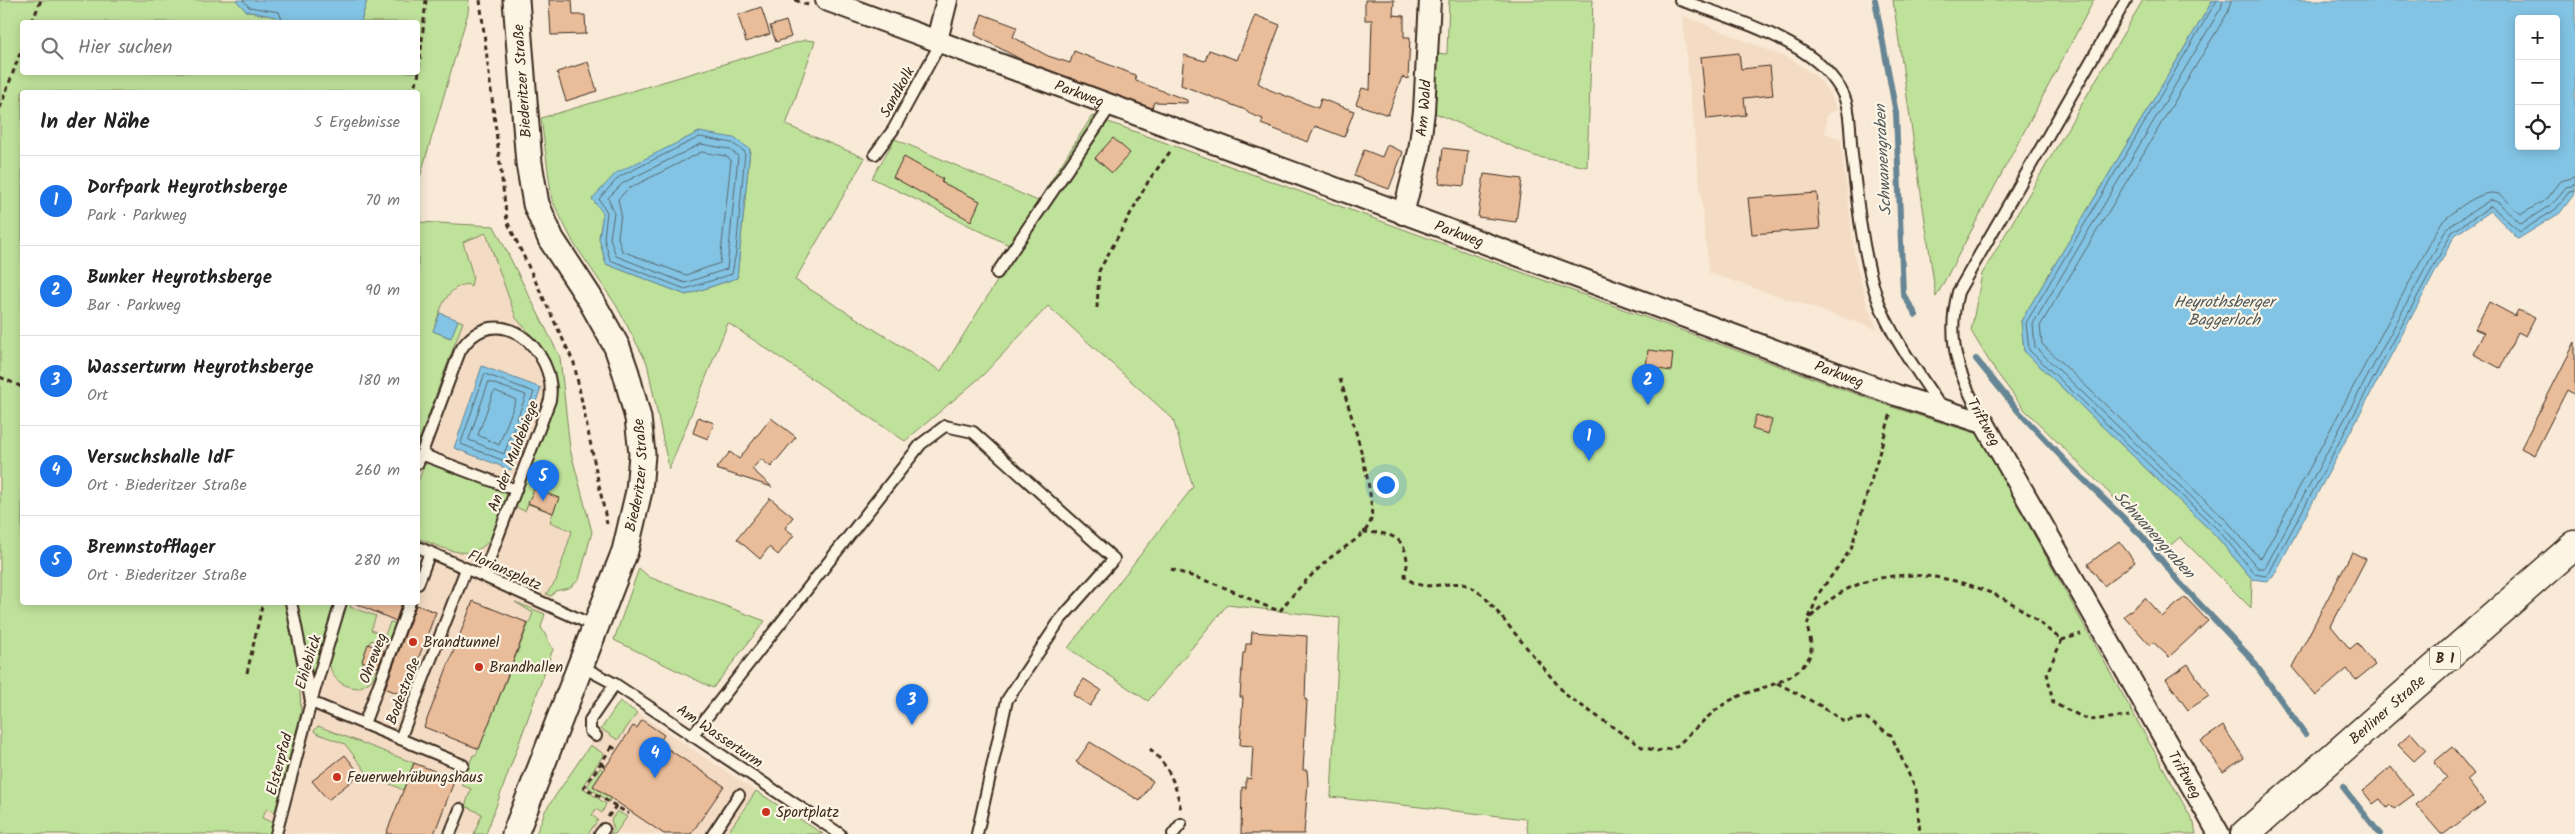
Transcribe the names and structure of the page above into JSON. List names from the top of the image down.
{
  "streets": {
    "main road": ["B 1", "Berliner Straße"],
    "street": [
      "Biederitzer Straße",
      "Parkweg",
      "Am Wald",
      "Triftweg"
    ],
    "lane": [
      "Sandkolk",
      "An der Muldebiege",
      "Floriansplatz",
      "Ohreweg",
      "Ehleblick",
      "Bodestraße",
      "Am Wasserturm",
      "Elsterpfad"
    ]
  },
  "crossings": [
    ["Biederitzer Straße", "Floriansplatz"],
    ["Biederitzer Straße", "Am Wasserturm"],
    ["Sandkolk", "Parkweg"],
    ["Parkweg", "Am Wald"],
    ["Parkweg", "Triftweg"],
    ["An der Muldebiege", "Floriansplatz"],
    ["Floriansplatz", "Bodestraße"],
    ["Ehleblick", "Elsterpfad"]
  ],
  "water": ["Schwanengraben", "Heyrothsberger Baggerloch"],
  "places": [
    "Brandtunnel",
    "Brandhallen",
    "Feuerwehrübungshaus",
    "Sportplatz"
  ],
  "page": {
    "map_buttons": ["+", "−"],
    "search": "Hier suchen",
    "heading": ["In der Nähe", "5 Ergebnisse"],
    "list": [
      {
        "mark": "1",
        "name": "Dorfpark Heyrothsberge",
        "note": "Park · Parkweg",
        "value": "70 m"
      },
      {
        "mark": "2",
        "name": "Bunker Heyrothsberge",
        "note": "Bar · Parkweg",
        "value": "90 m"
      },
      {
        "mark": "3",
        "name": "Wasserturm Heyrothsberge",
        "note": "Ort",
        "value": "180 m"
      },
      {
        "mark": "4",
        "name": "Versuchshalle IdF",
        "note": "Ort · Biederitzer Straße",
        "value": "260 m"
      },
      {
        "mark": "5",
        "name": "Brennstofflager",
        "note": "Ort · Biederitzer Straße",
        "value": "280 m"
      }
    ],
    "pins": [
      "2",
      "1",
      "5",
      "3",
      "4"
    ]
  }
}
